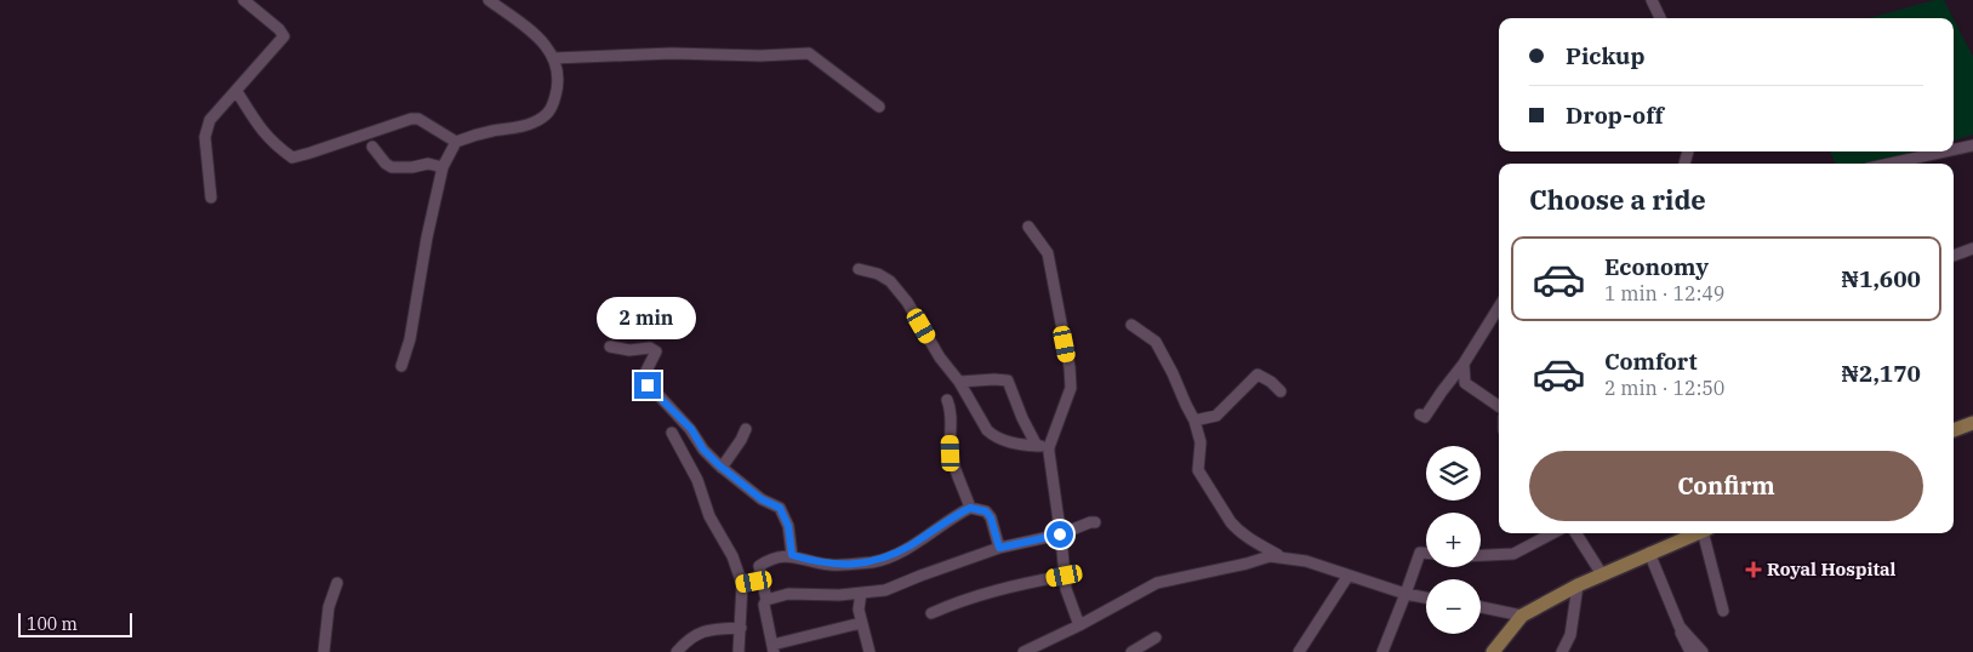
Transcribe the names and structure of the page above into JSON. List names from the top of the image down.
{
  "places": {
    "health": ["Royal Hospital"]
  },
  "scale_bar": "100 m",
  "page": {
    "banner": ["Pickup", "Drop-off"],
    "heading": "Choose a ride",
    "list": [
      {
        "name": "Economy",
        "note": "1 min · 12:49",
        "value": "₦1,600"
      },
      {
        "name": "Comfort",
        "note": "2 min · 12:50",
        "value": "₦2,170"
      }
    ],
    "bubble": "2 min",
    "buttons": "Confirm",
    "map_buttons": ["+", "−"],
    "scale": "100 m"
  }
}
